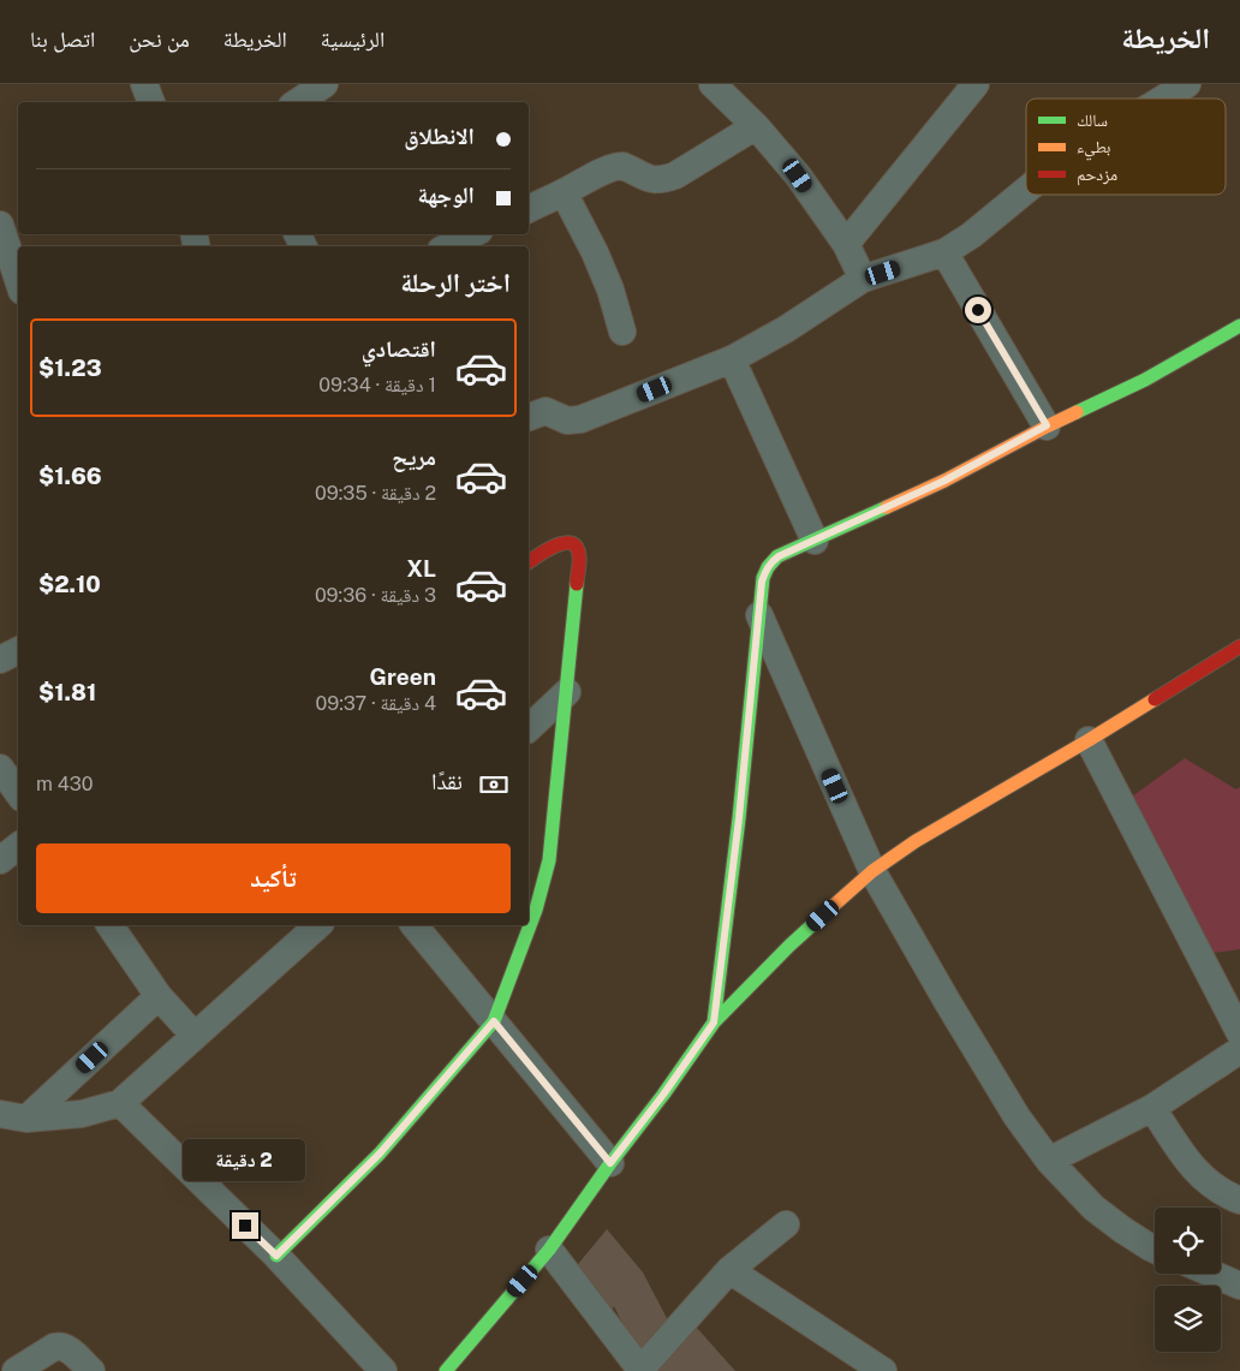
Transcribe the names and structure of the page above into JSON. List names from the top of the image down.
{
  "legend": ["سالك", "بطيء", "مزدحم"],
  "page": {
    "header": "الخريطة",
    "nav": [
      "الرئيسية",
      "الخريطة",
      "من نحن",
      "اتصل بنا"
    ],
    "banner": ["الانطلاق", "الوجهة"],
    "heading": "اختر الرحلة",
    "list": [
      {
        "name": "اقتصادي",
        "note": "1 دقيقة · 09:34",
        "value": "$1.23"
      },
      {
        "name": "مريح",
        "note": "2 دقيقة · 09:35",
        "value": "$1.66"
      },
      {
        "name": "XL",
        "note": "3 دقيقة · 09:36",
        "value": "$2.10"
      },
      {
        "name": "Green",
        "note": "4 دقيقة · 09:37",
        "value": "$1.81"
      }
    ],
    "pay": ["نقدًا", "430 m"],
    "buttons": "تأكيد",
    "bubble": "2 دقيقة"
  }
}
